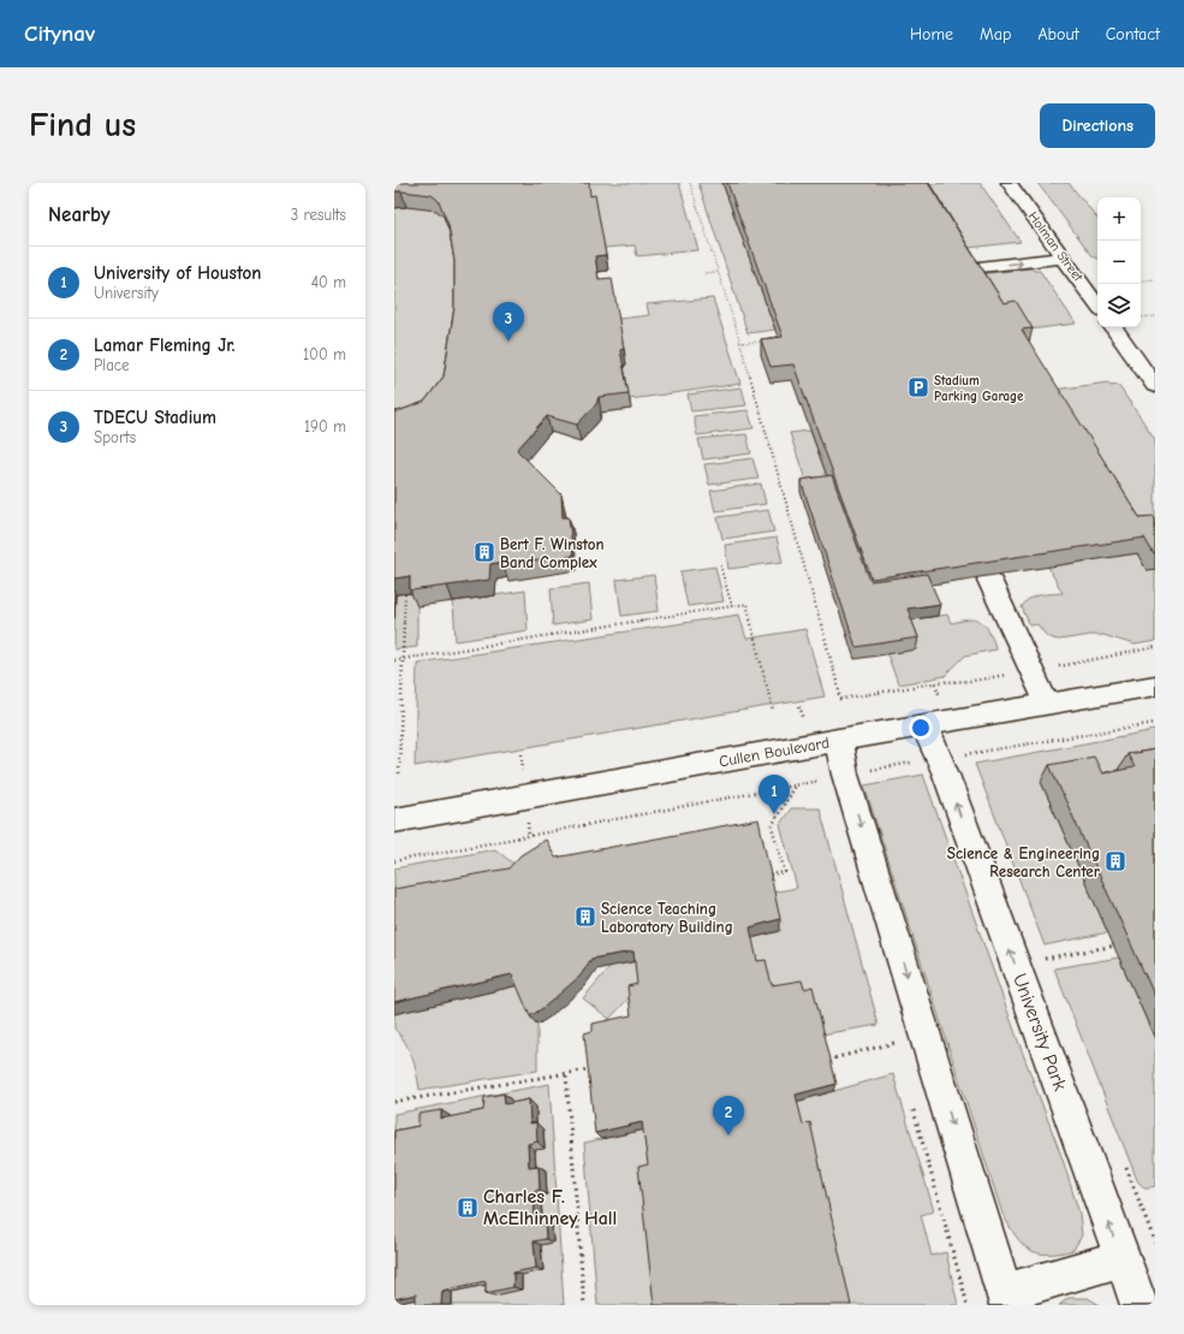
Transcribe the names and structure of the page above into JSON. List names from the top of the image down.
{
  "streets": {
    "street": ["Holman Street", "Cullen Boulevard", "University Park"]
  },
  "crossings": [
    ["Cullen Boulevard", "University Park"]
  ],
  "places": {
    "parking": ["Stadium Parking Garage"],
    "building": [
      "Bert F. Winston Band Complex",
      "Science & Engineering Research Center",
      "Science Teaching Laboratory Building",
      "Charles F. McElhinney Hall"
    ]
  },
  "page": {
    "header": "Citynav",
    "nav": [
      "Home",
      "Map",
      "About",
      "Contact"
    ],
    "buttons": "Directions",
    "title": "Find us",
    "heading": ["Nearby", "3 results"],
    "map_buttons": ["+", "−"],
    "list": [
      {
        "mark": "1",
        "name": "University of Houston",
        "note": "University",
        "value": "40 m"
      },
      {
        "mark": "2",
        "name": "Lamar Fleming Jr.",
        "note": "Place",
        "value": "100 m"
      },
      {
        "mark": "3",
        "name": "TDECU Stadium",
        "note": "Sports",
        "value": "190 m"
      }
    ],
    "pins": ["3", "1", "2"]
  }
}
